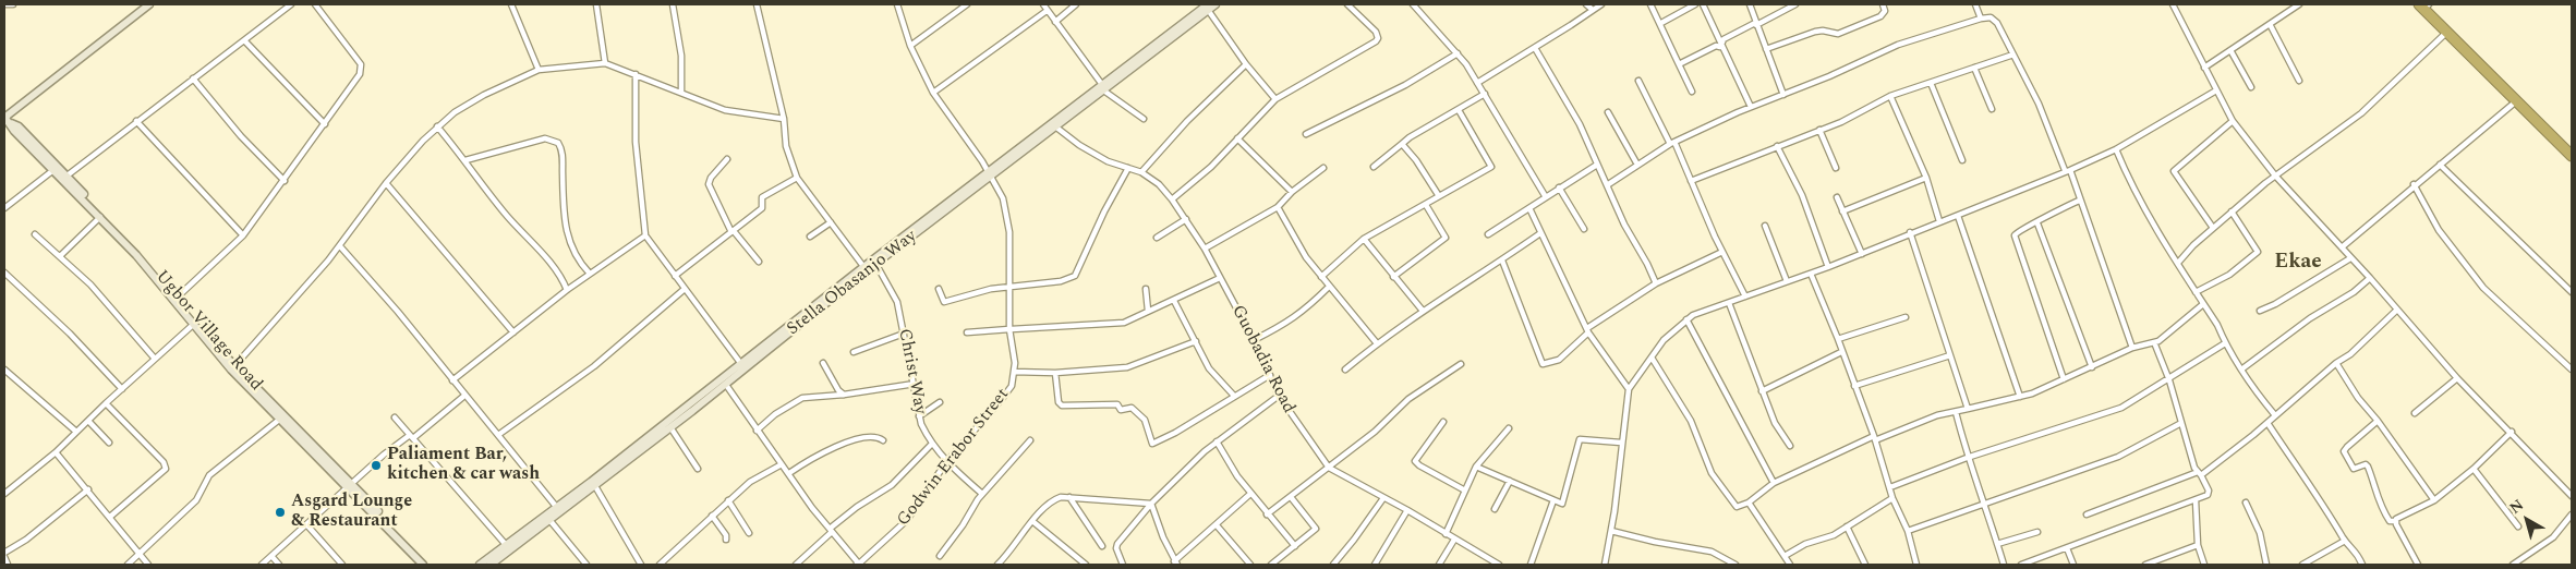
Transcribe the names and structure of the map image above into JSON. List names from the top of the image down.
{
  "streets": {
    "street": [
      "Stella Obasanjo Way",
      "Ugbor Village Road",
      "Guobadia Road",
      "Christ Way",
      "Godwin Erabor Street"
    ]
  },
  "crossings": [
    ["Stella Obasanjo Way", "Guobadia Road"],
    ["Stella Obasanjo Way", "Christ Way"],
    ["Stella Obasanjo Way", "Godwin Erabor Street"],
    ["Christ Way", "Godwin Erabor Street"]
  ],
  "districts": ["Ekae"],
  "places": ["Paliament Bar, kitchen & car wash", "Asgard Lounge & Restaurant"],
  "north": "top left"
}
